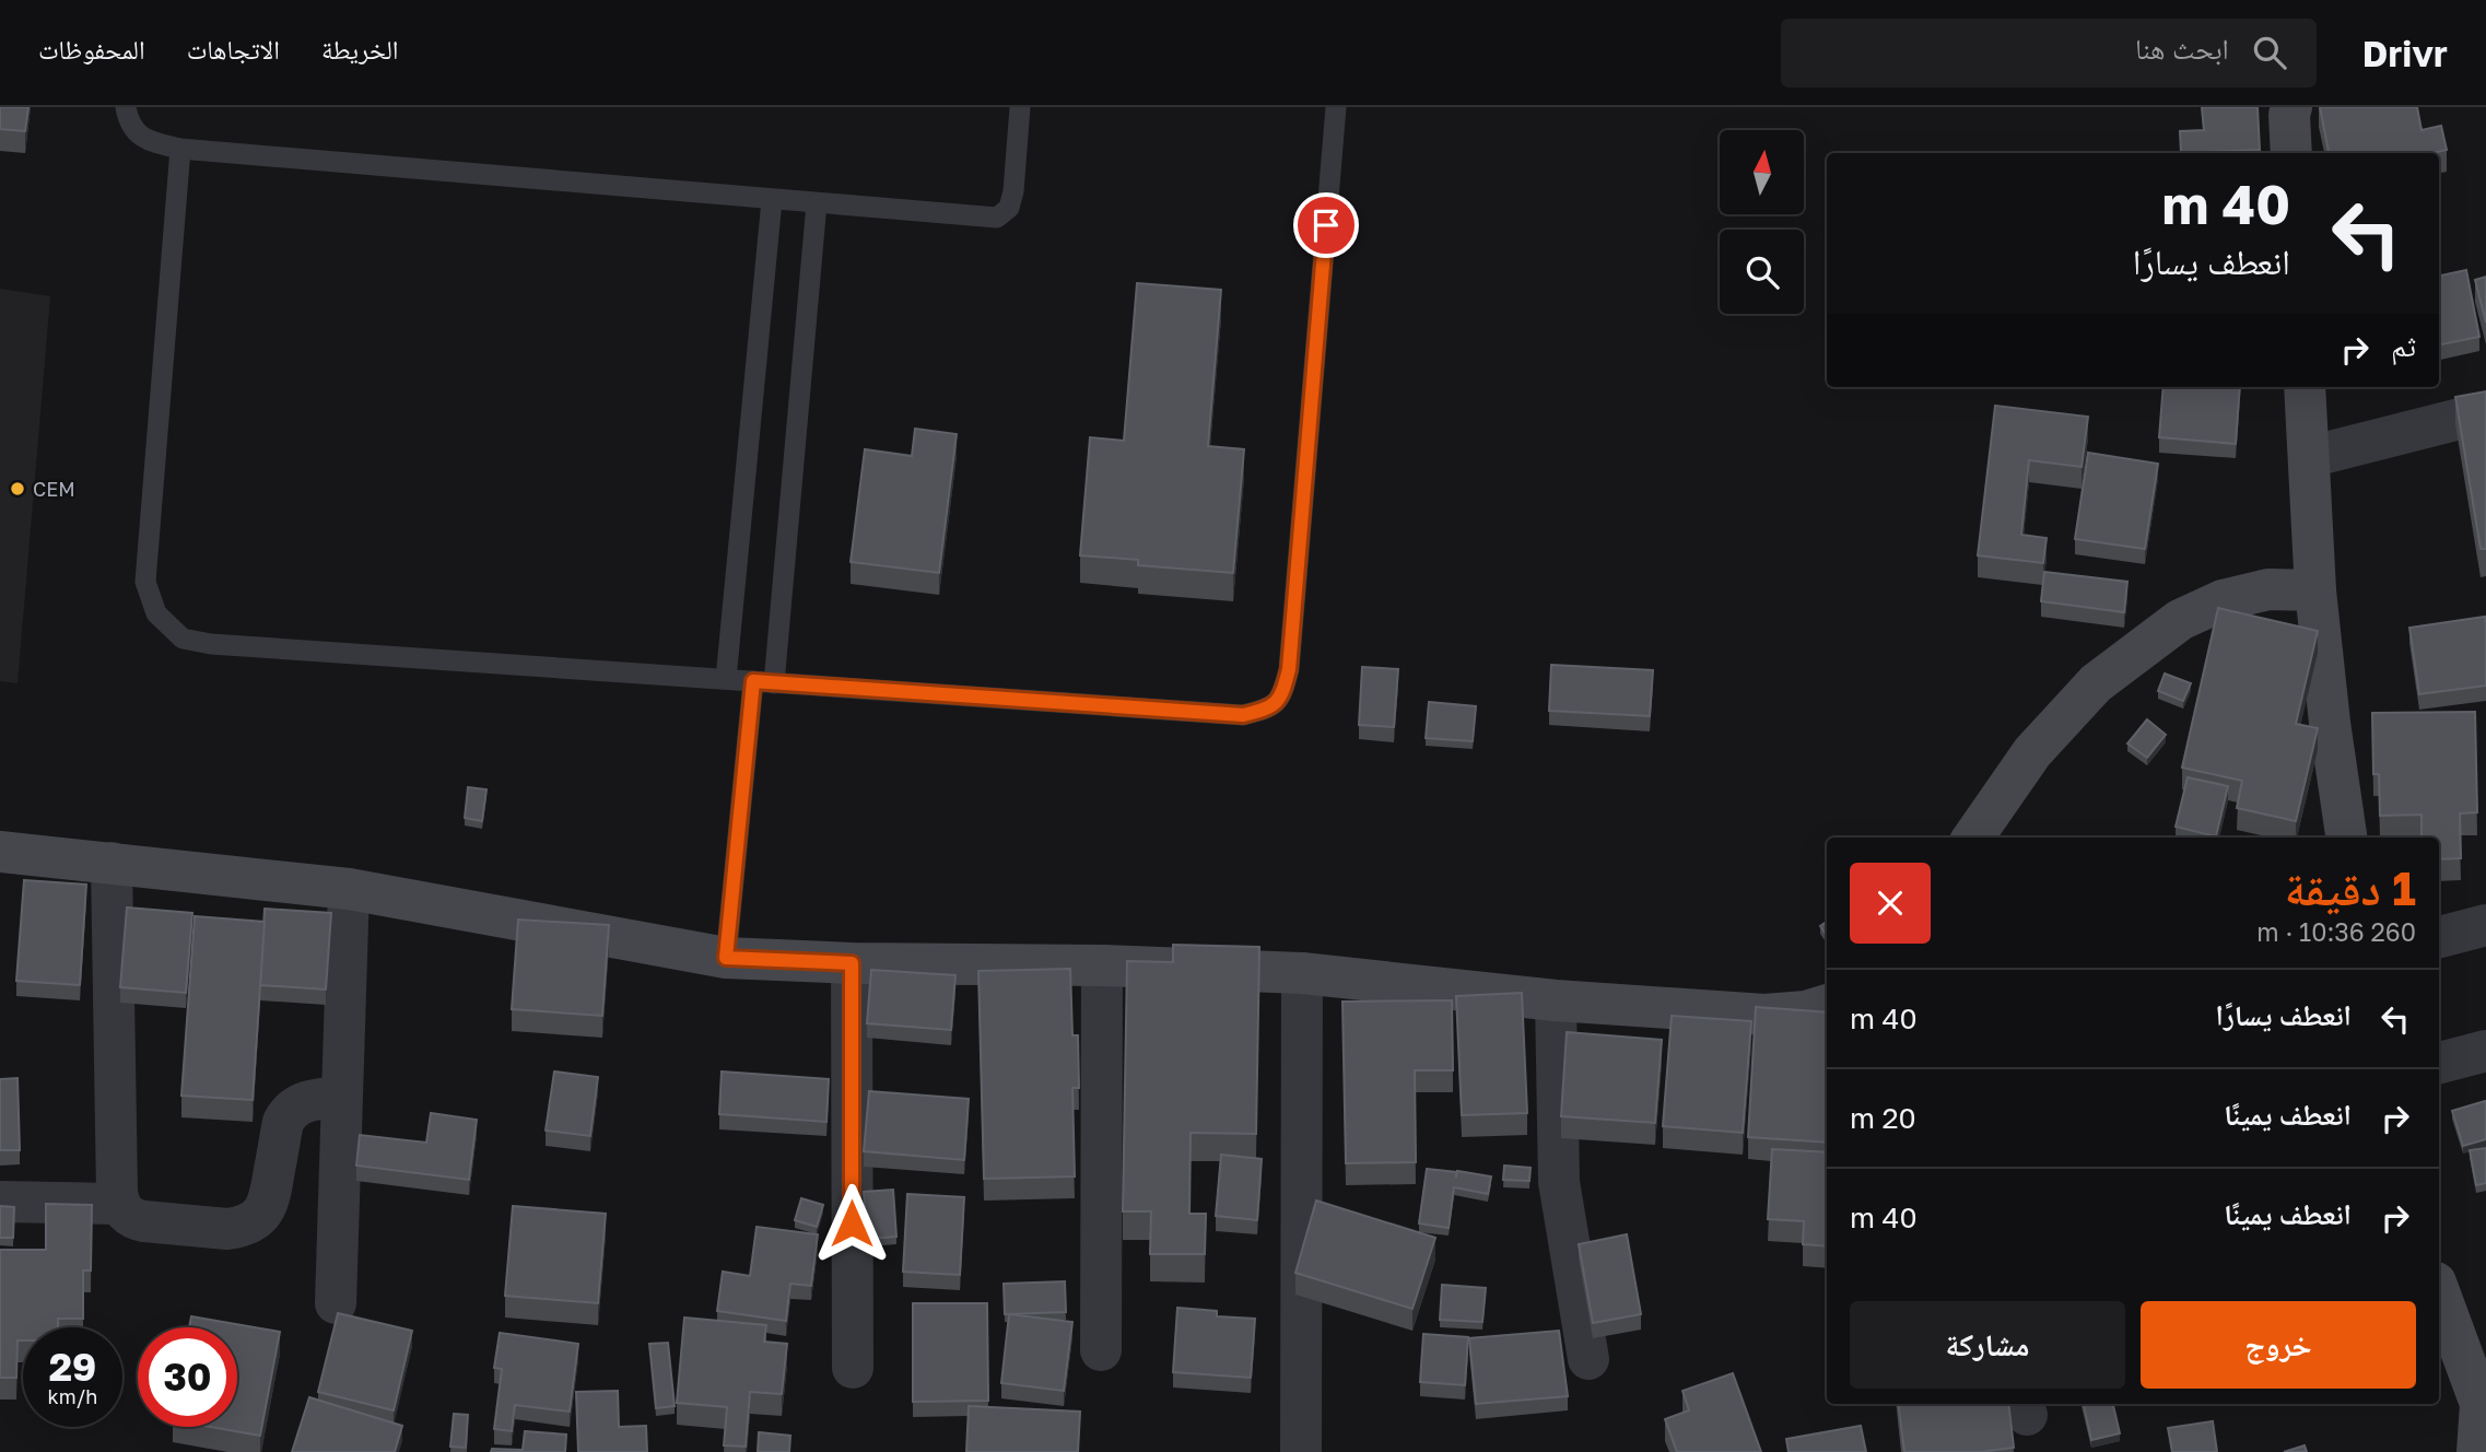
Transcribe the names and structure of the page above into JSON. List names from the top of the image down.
{
  "places": ["CEM"],
  "north": "top",
  "page": {
    "header": "Drivr",
    "search": "ابحث هنا",
    "nav": ["الخريطة", "الاتجاهات", "المحفوظات"],
    "turn": ["40 m", "انعطف يسارًا"],
    "then": "ثم",
    "heading": ["1 دقيقة", "260 m · 10:36"],
    "list": [
      {
        "name": "انعطف يسارًا",
        "value": "40 m"
      },
      {
        "name": "انعطف يمينًا",
        "value": "20 m"
      },
      {
        "name": "انعطف يمينًا",
        "value": "40 m"
      }
    ],
    "buttons": ["خروج", "مشاركة"],
    "speed": "29 km/h",
    "limit": "30"
  }
}
